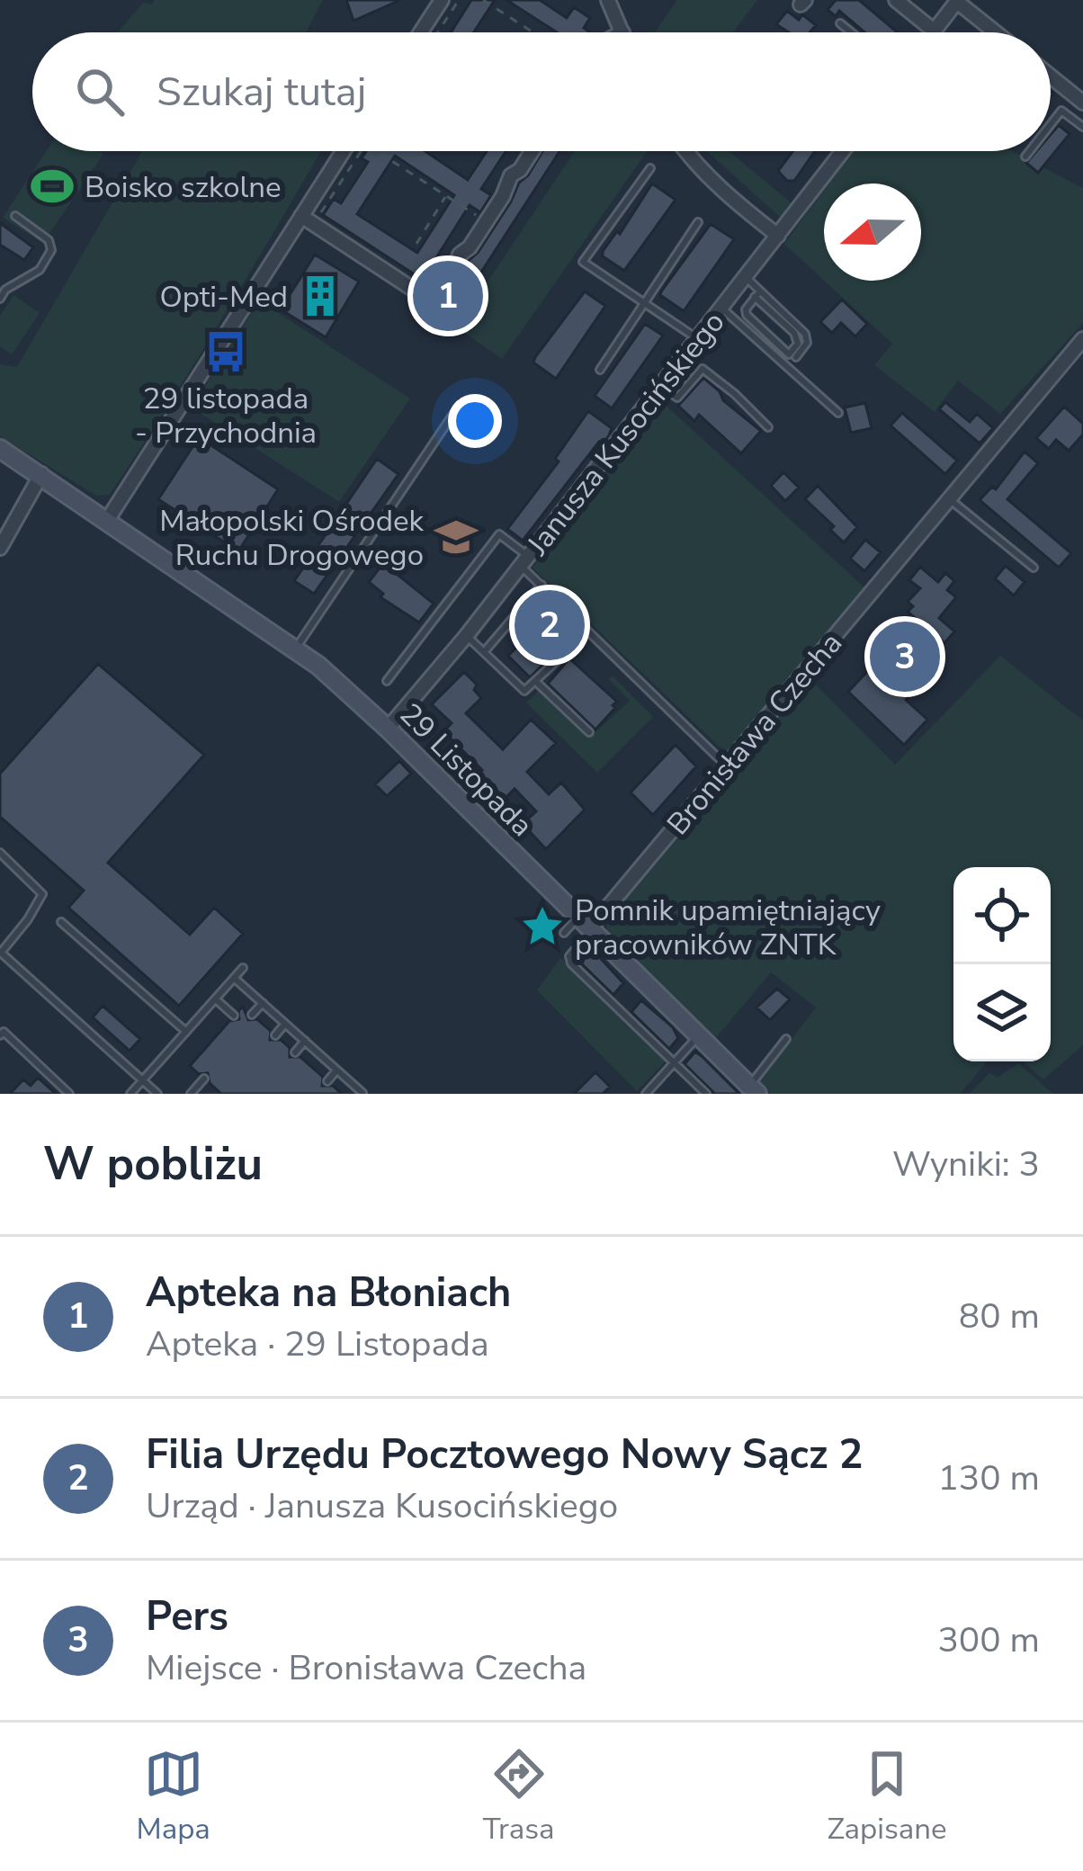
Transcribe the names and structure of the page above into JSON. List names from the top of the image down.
{
  "streets": {
    "street": ["Janusza Kusocińskiego", "Bronisława Czecha", "29 Listopada"]
  },
  "crossings": [
    ["Janusza Kusocińskiego", "29 Listopada"],
    ["Bronisława Czecha", "29 Listopada"]
  ],
  "places": {
    "sports": ["Boisko szkolne"],
    "building": ["Opti-Med"],
    "bus stop": ["29 listopada - Przychodnia"],
    "school or university": ["Małopolski Ośrodek Ruchu Drogowego"],
    "place": ["Pomnik upamiętniający pracowników ZNTK"]
  },
  "north": "left",
  "page": {
    "search": "Szukaj tutaj",
    "pins": ["1", "2", "3"],
    "heading": ["W pobliżu", "Wyniki: 3"],
    "list": [
      {
        "mark": "1",
        "name": "Apteka na Błoniach",
        "note": "Apteka · 29 Listopada",
        "value": "80 m"
      },
      {
        "mark": "2",
        "name": "Filia Urzędu Pocztowego Nowy Sącz 2",
        "note": "Urząd · Janusza Kusocińskiego",
        "value": "130 m"
      },
      {
        "mark": "3",
        "name": "Pers",
        "note": "Miejsce · Bronisława Czecha",
        "value": "300 m"
      }
    ],
    "nav": ["Mapa", "Trasa", "Zapisane"]
  }
}
